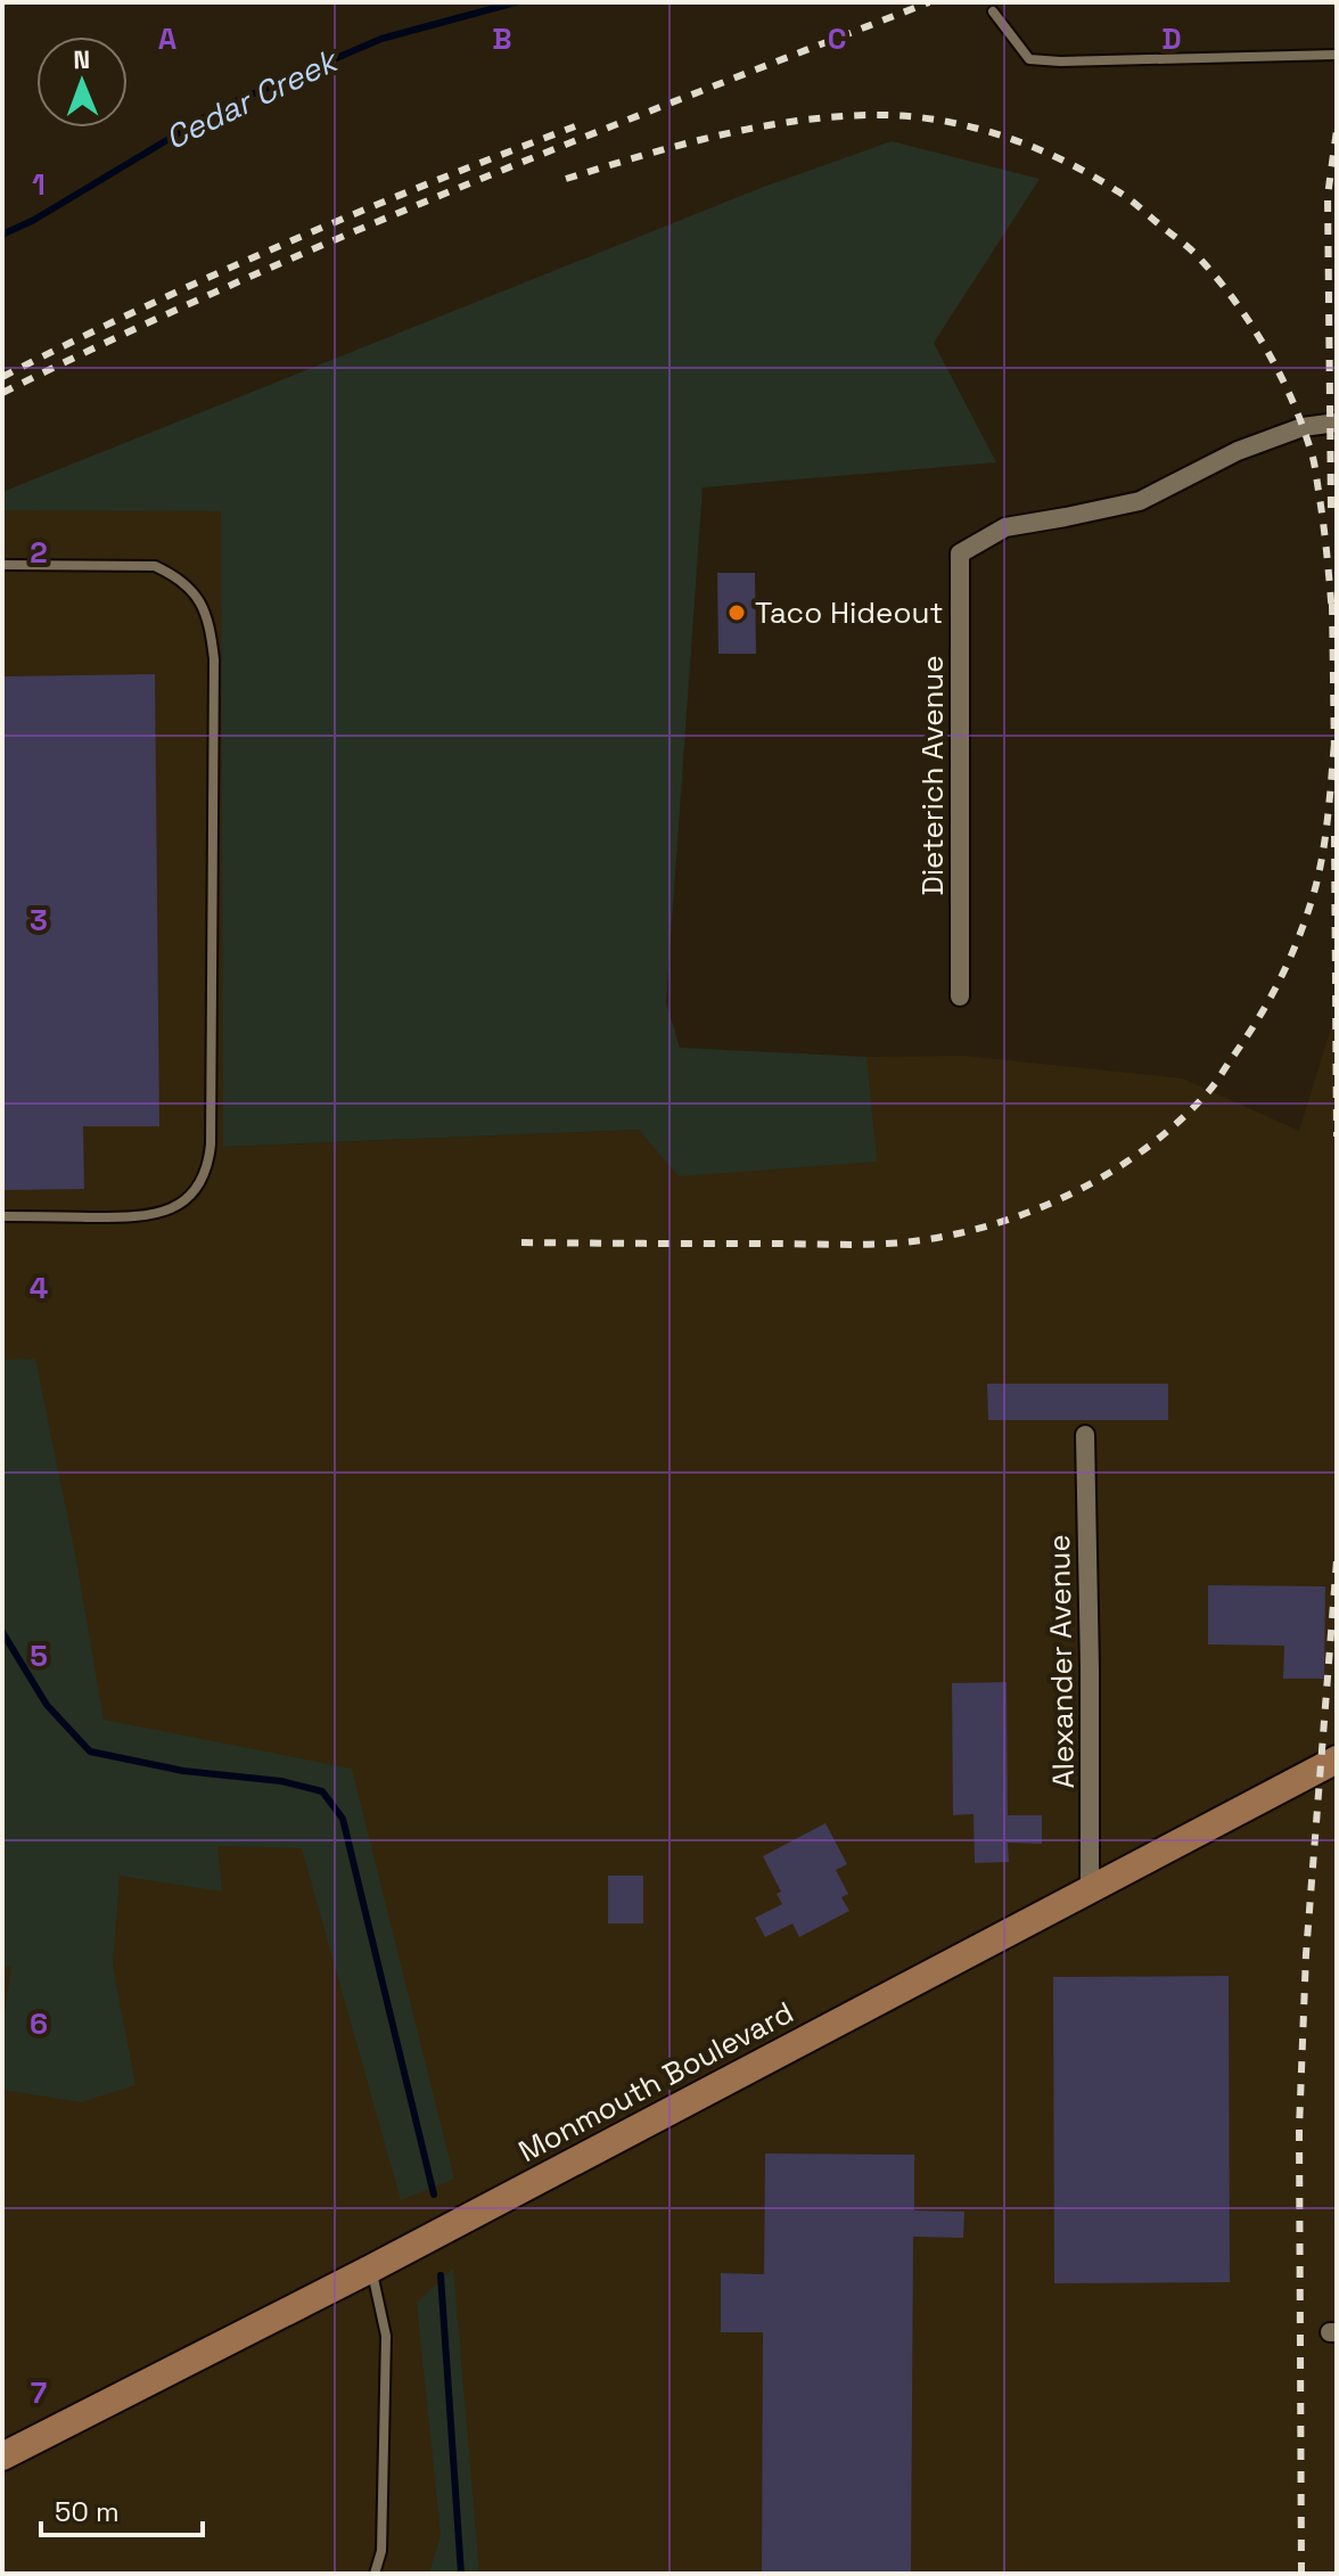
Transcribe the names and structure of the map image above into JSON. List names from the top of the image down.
{
  "streets": {
    "street": ["Dieterich Avenue", "Alexander Avenue", "Monmouth Boulevard"]
  },
  "crossings": [
    ["Alexander Avenue", "Monmouth Boulevard"]
  ],
  "water": ["Cedar Creek"],
  "places": ["Taco Hideout"],
  "scale_bar": "50 m",
  "north": "top",
  "grid": {
    "columns": [
      "A",
      "B",
      "C",
      "D"
    ],
    "rows": [
      "1",
      "2",
      "3",
      "4",
      "5",
      "6",
      "7"
    ]
  }
}
